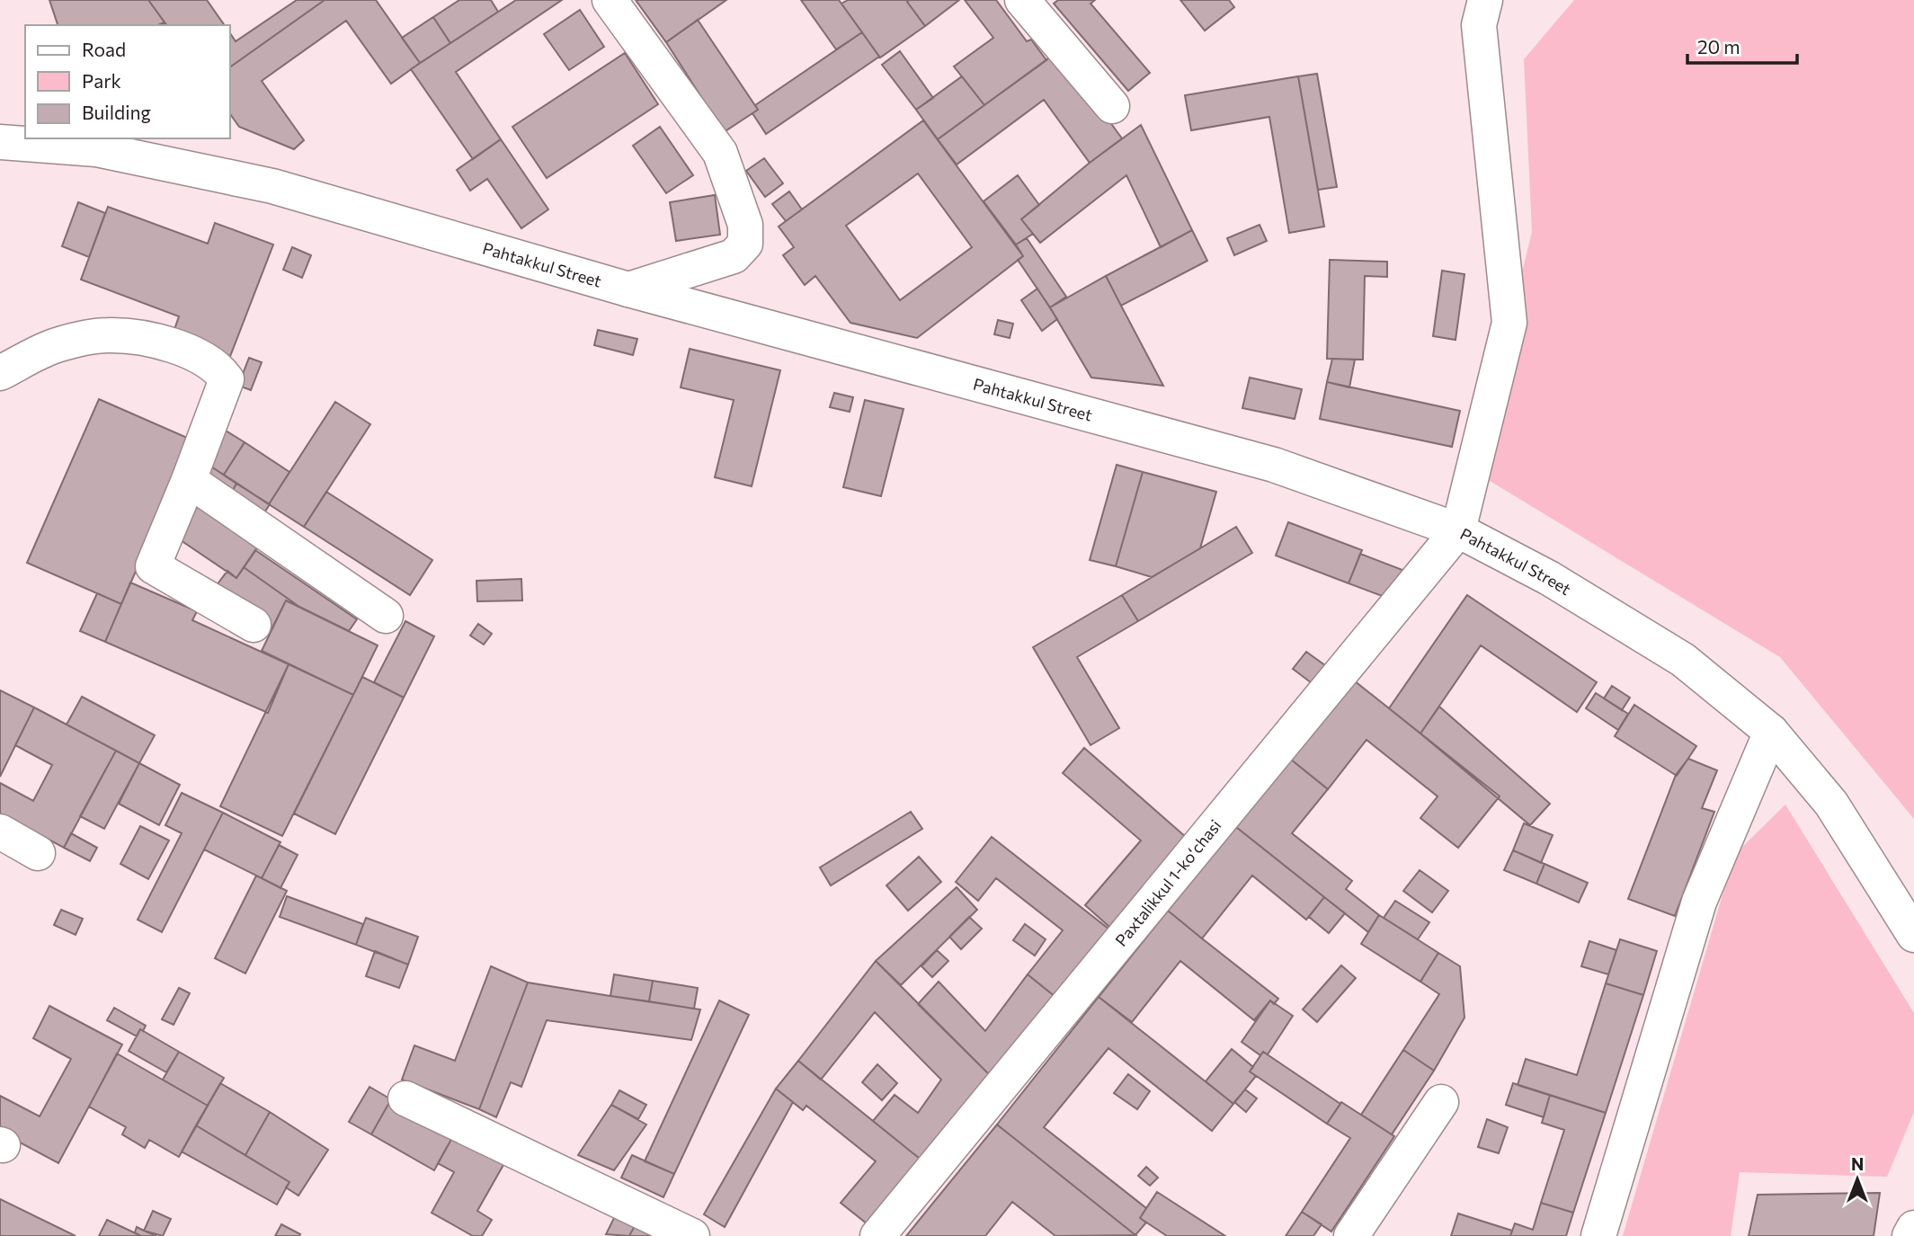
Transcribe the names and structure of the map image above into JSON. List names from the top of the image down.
{
  "streets": {
    "street": ["Pahtakkul Street", "Paxtalikkul 1-koʻchasi"]
  },
  "crossings": [
    ["Pahtakkul Street", "Paxtalikkul 1-koʻchasi"]
  ],
  "legend": ["Road", "Park", "Building"],
  "scale_bar": "20 m",
  "north": "top"
}
